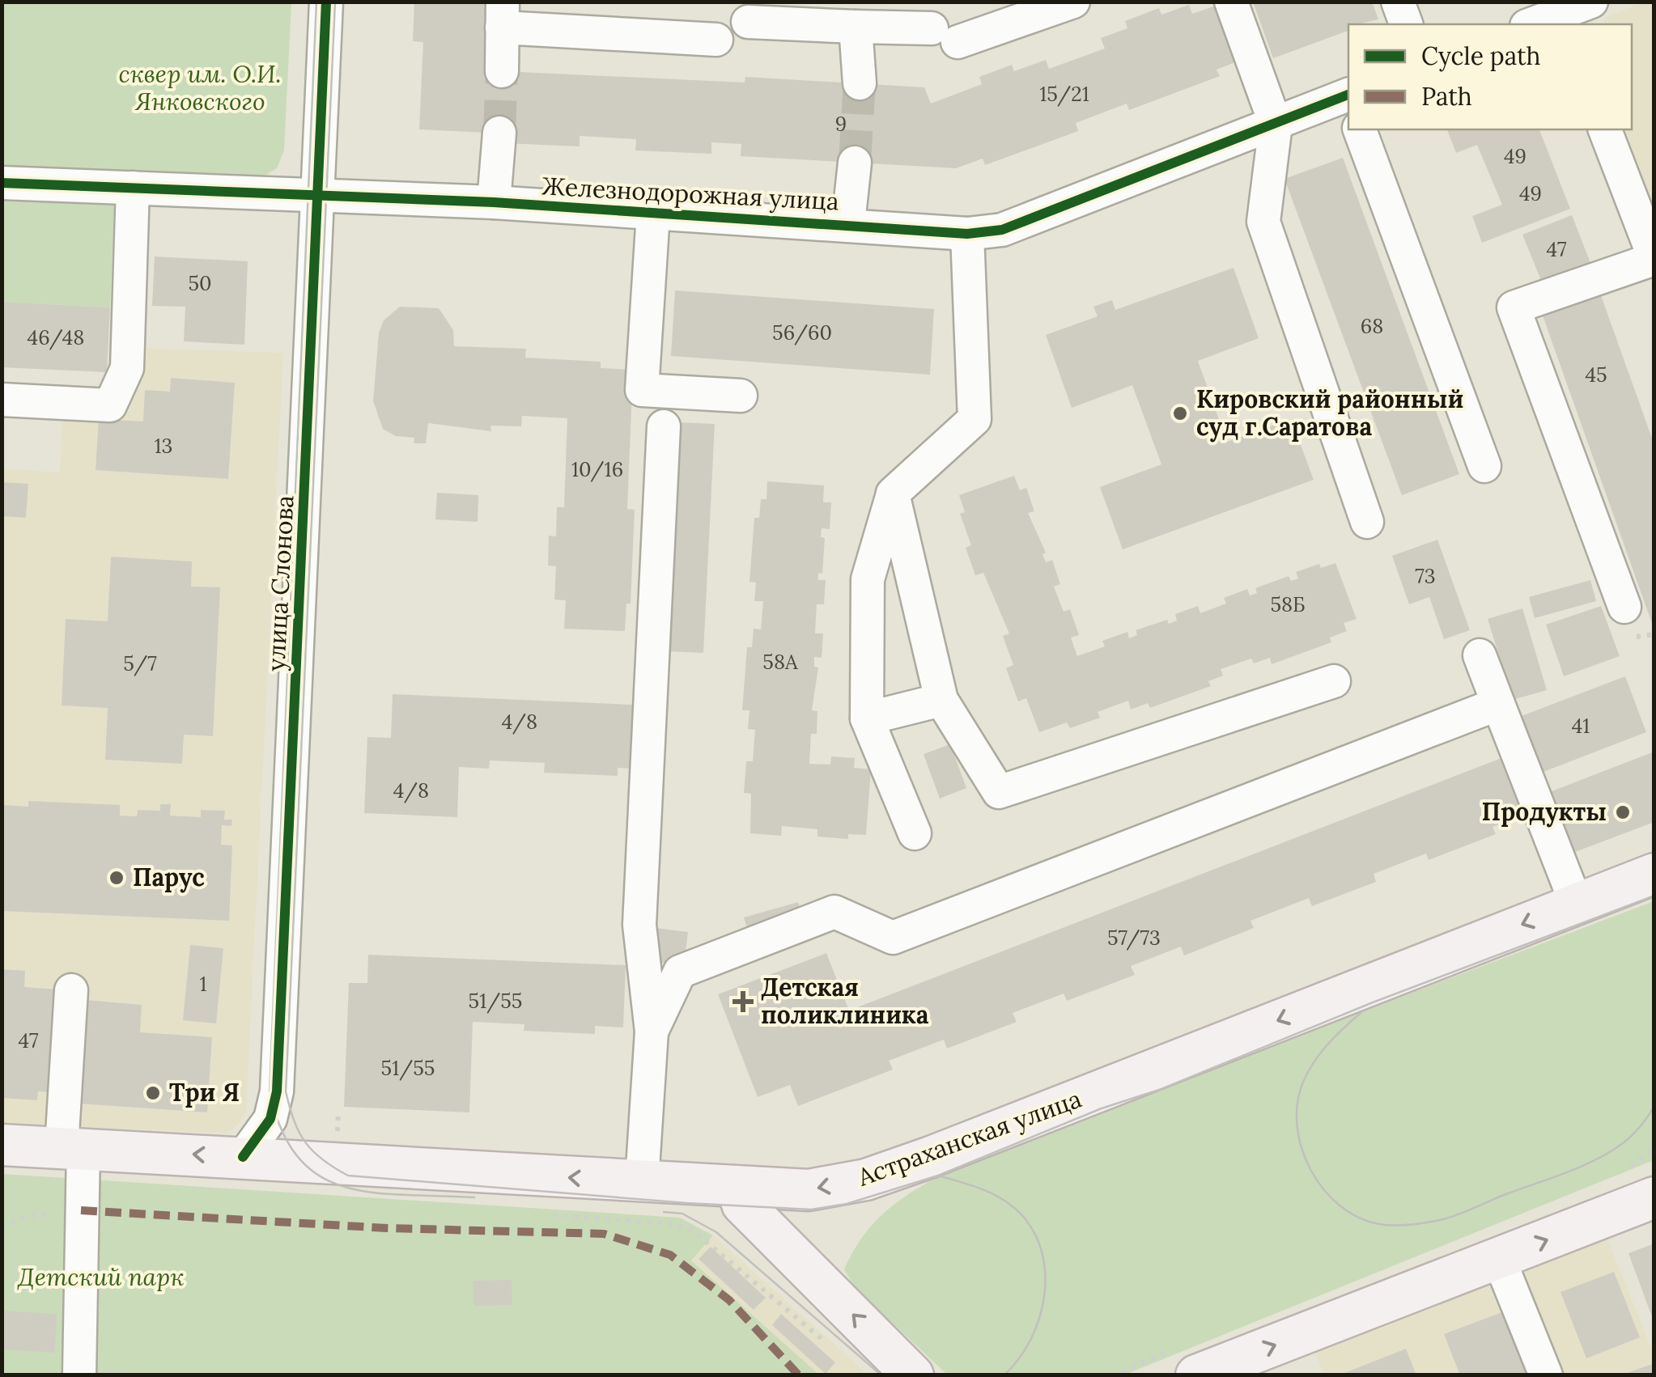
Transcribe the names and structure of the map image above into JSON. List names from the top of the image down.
{
  "streets": {
    "main road": ["Астраханская улица"],
    "street": ["Железнодорожная улица", "улица Слонова"]
  },
  "crossings": [
    ["Железнодорожная улица", "улица Слонова"],
    ["улица Слонова", "Астраханская улица"]
  ],
  "parks": ["сквер им. О.И. Янковского", "Детский парк"],
  "places": {
    "other": [
      "Кировский районный суд г.Саратова",
      "Продукты",
      "Парус",
      "Три Я"
    ],
    "health": ["Детская поликлиника"]
  },
  "house_numbers": [
    "15/21",
    "9",
    "49",
    "49",
    "47",
    "50",
    "68",
    "56/60",
    "46/48",
    "45",
    "13",
    "10/16",
    "73",
    "58Б",
    "58А",
    "5/7",
    "4/8",
    "41",
    "4/8",
    "57/73",
    "1",
    "51/55",
    "47",
    "51/55"
  ],
  "legend": ["Cycle path", "Path"]
}
